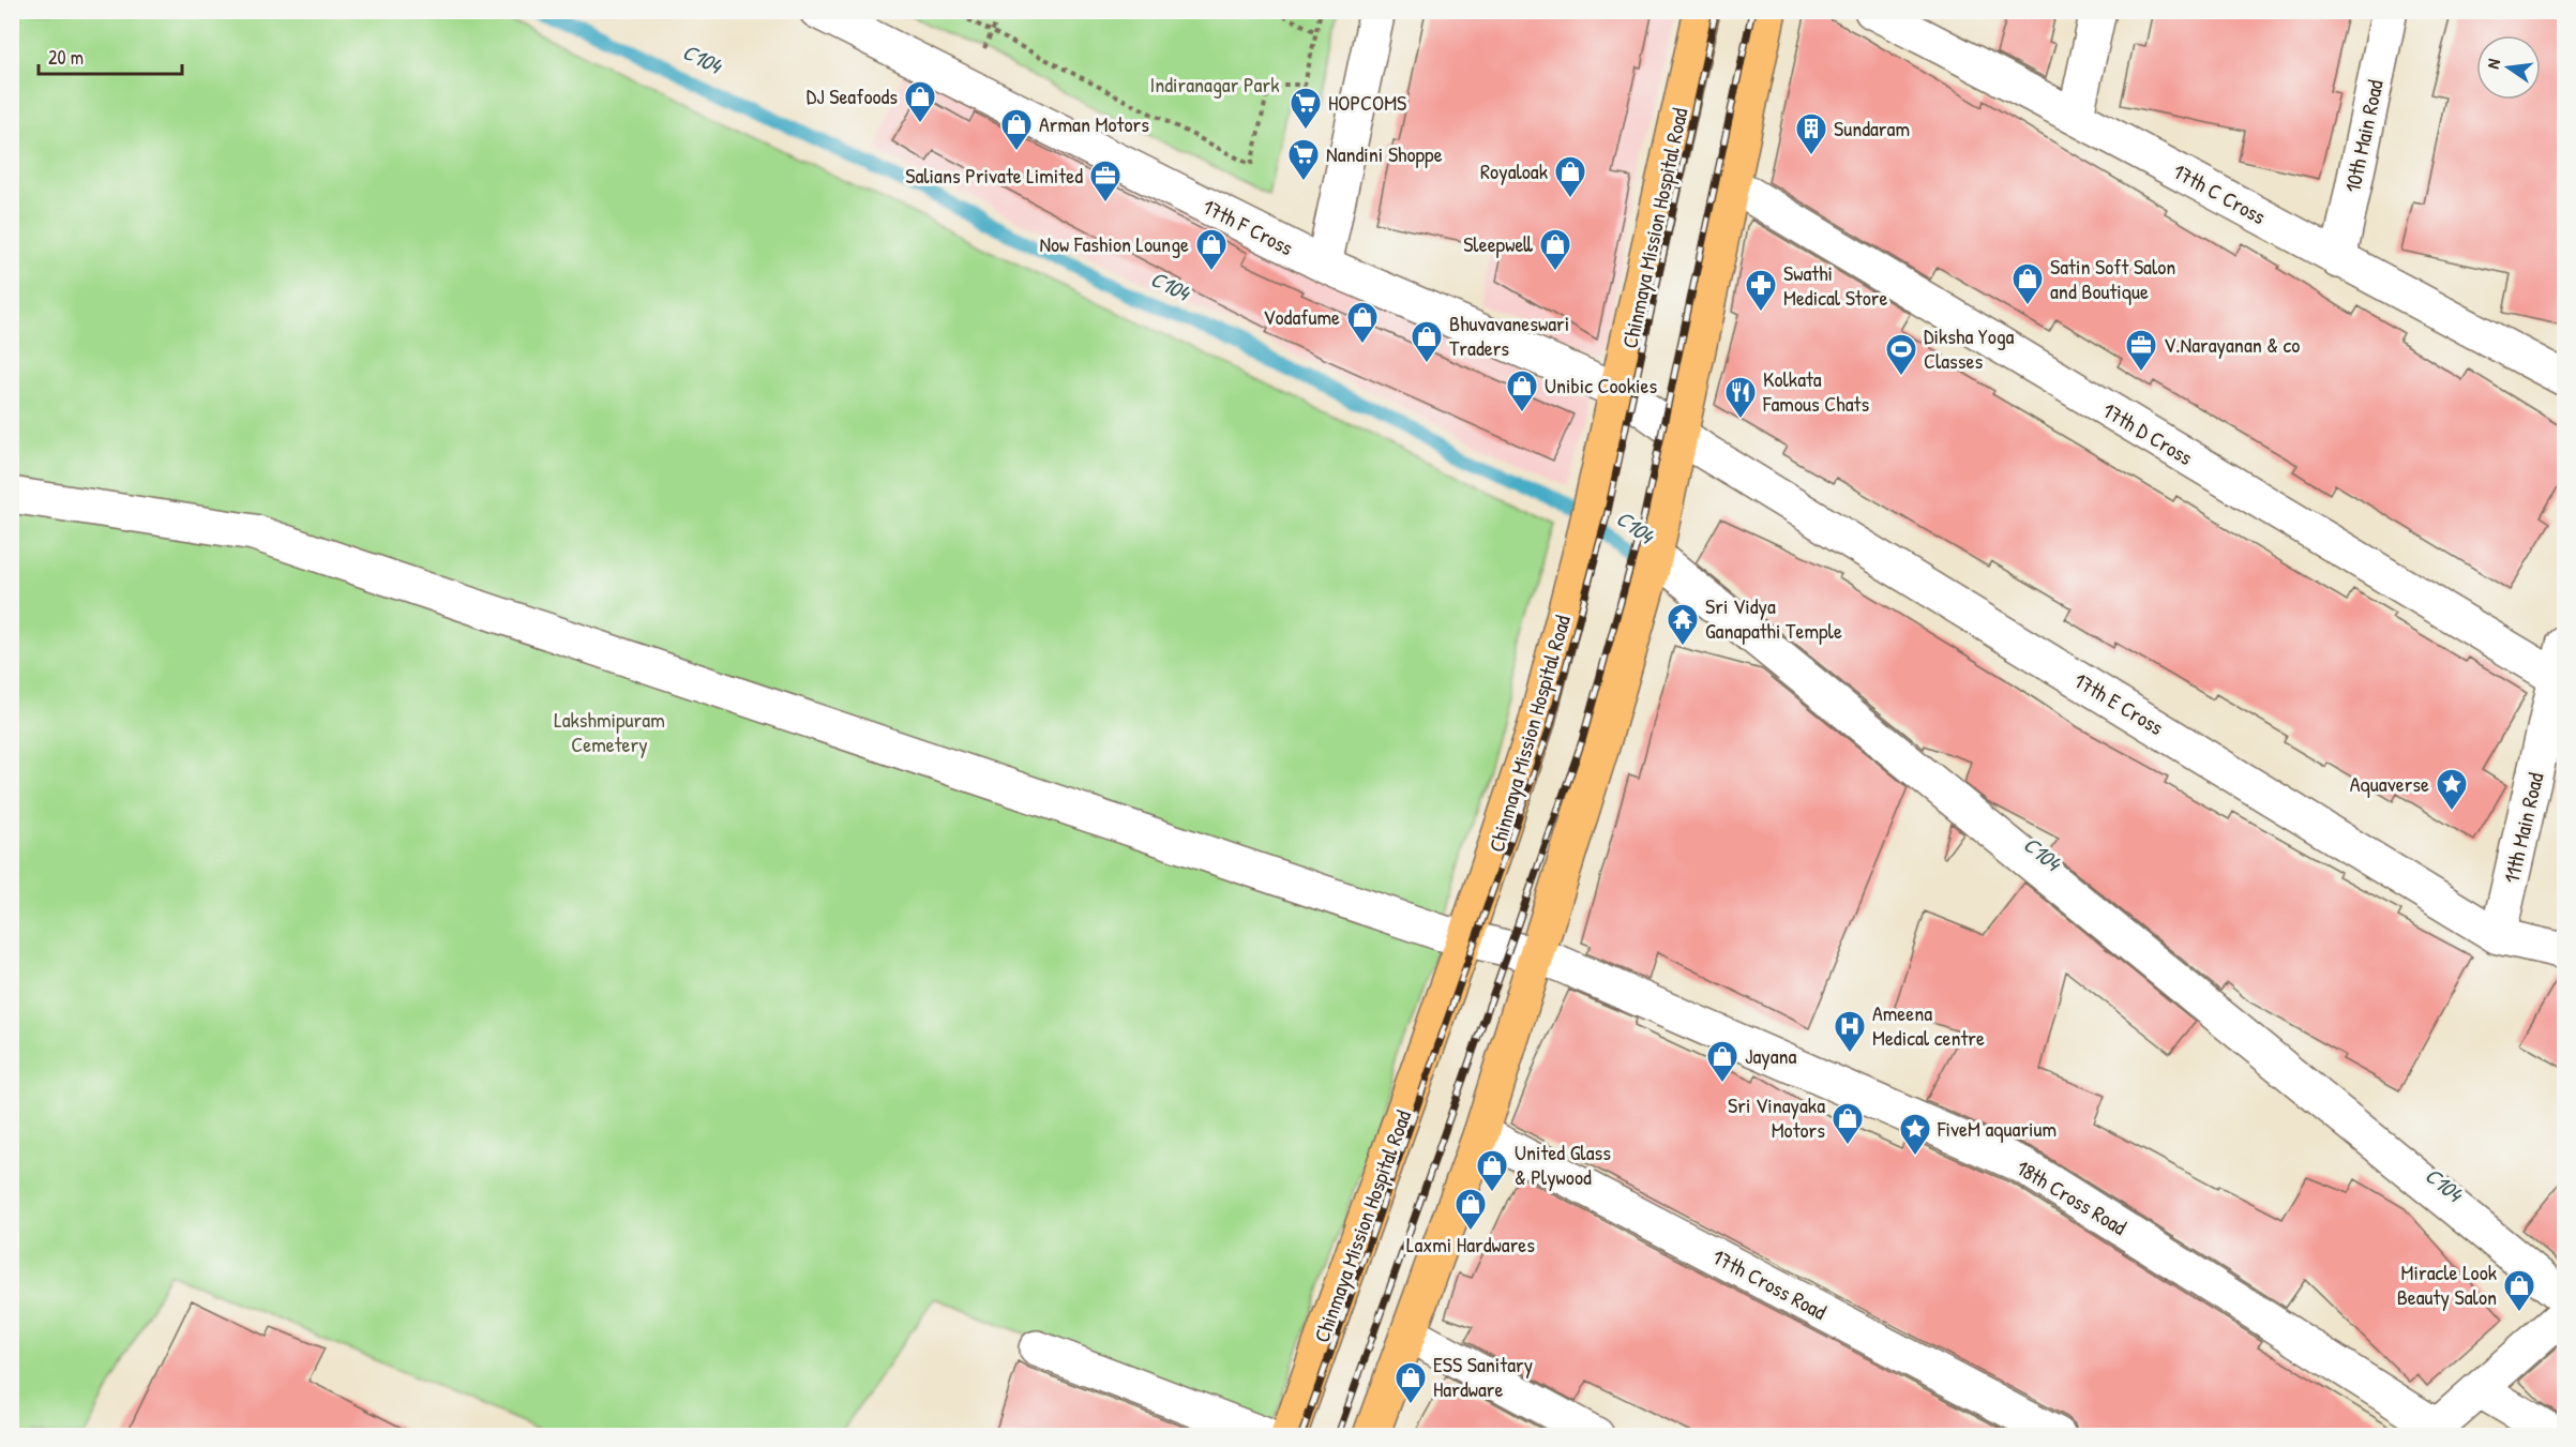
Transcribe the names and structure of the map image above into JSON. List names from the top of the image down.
{
  "streets": {
    "main road": ["Chinmaya Mission Hospital Road"],
    "street": [
      "10th Main Road",
      "17th C Cross",
      "17th F Cross",
      "17th D Cross",
      "17th E Cross",
      "11th Main Road",
      "18th Cross Road",
      "17th Cross Road"
    ]
  },
  "crossings": [
    ["10th Main Road", "17th C Cross"],
    ["17th F Cross", "Chinmaya Mission Hospital Road"],
    ["17th F Cross", "17th E Cross"],
    ["Chinmaya Mission Hospital Road", "18th Cross Road"],
    ["17th D Cross", "11th Main Road"],
    ["17th E Cross", "11th Main Road"]
  ],
  "water": ["C104"],
  "parks": ["Indiranagar Park", "Lakshmipuram Cemetery"],
  "places": {
    "shop": [
      "DJ Seafoods",
      "Arman Motors",
      "Royaloak",
      "Now Fashion Lounge",
      "Sleepwell",
      "Satin Soft Salon and Boutique",
      "Vodafume",
      "Bhuvavaneswari Traders",
      "Unibic Cookies",
      "Jayana",
      "Sri Vinayaka Motors",
      "United Glass & Plywood",
      "Laxmi Hardwares",
      "Miracle Look Beauty Salon",
      "ESS Sanitary Hardware"
    ],
    "supermarket": ["HOPCOMS", "Nandini Shoppe"],
    "building": ["Sundaram"],
    "office": ["Salians Private Limited", "V.Narayanan & co"],
    "pharmacy": ["Swathi Medical Store"],
    "sports": ["Diksha Yoga Classes"],
    "restaurant": ["Kolkata Famous Chats"],
    "temple": ["Sri Vidya Ganapathi Temple"],
    "place": ["Aquaverse", "FiveM aquarium"],
    "hospital": ["Ameena Medical centre"]
  },
  "scale_bar": "20 m",
  "north": "left"
}
